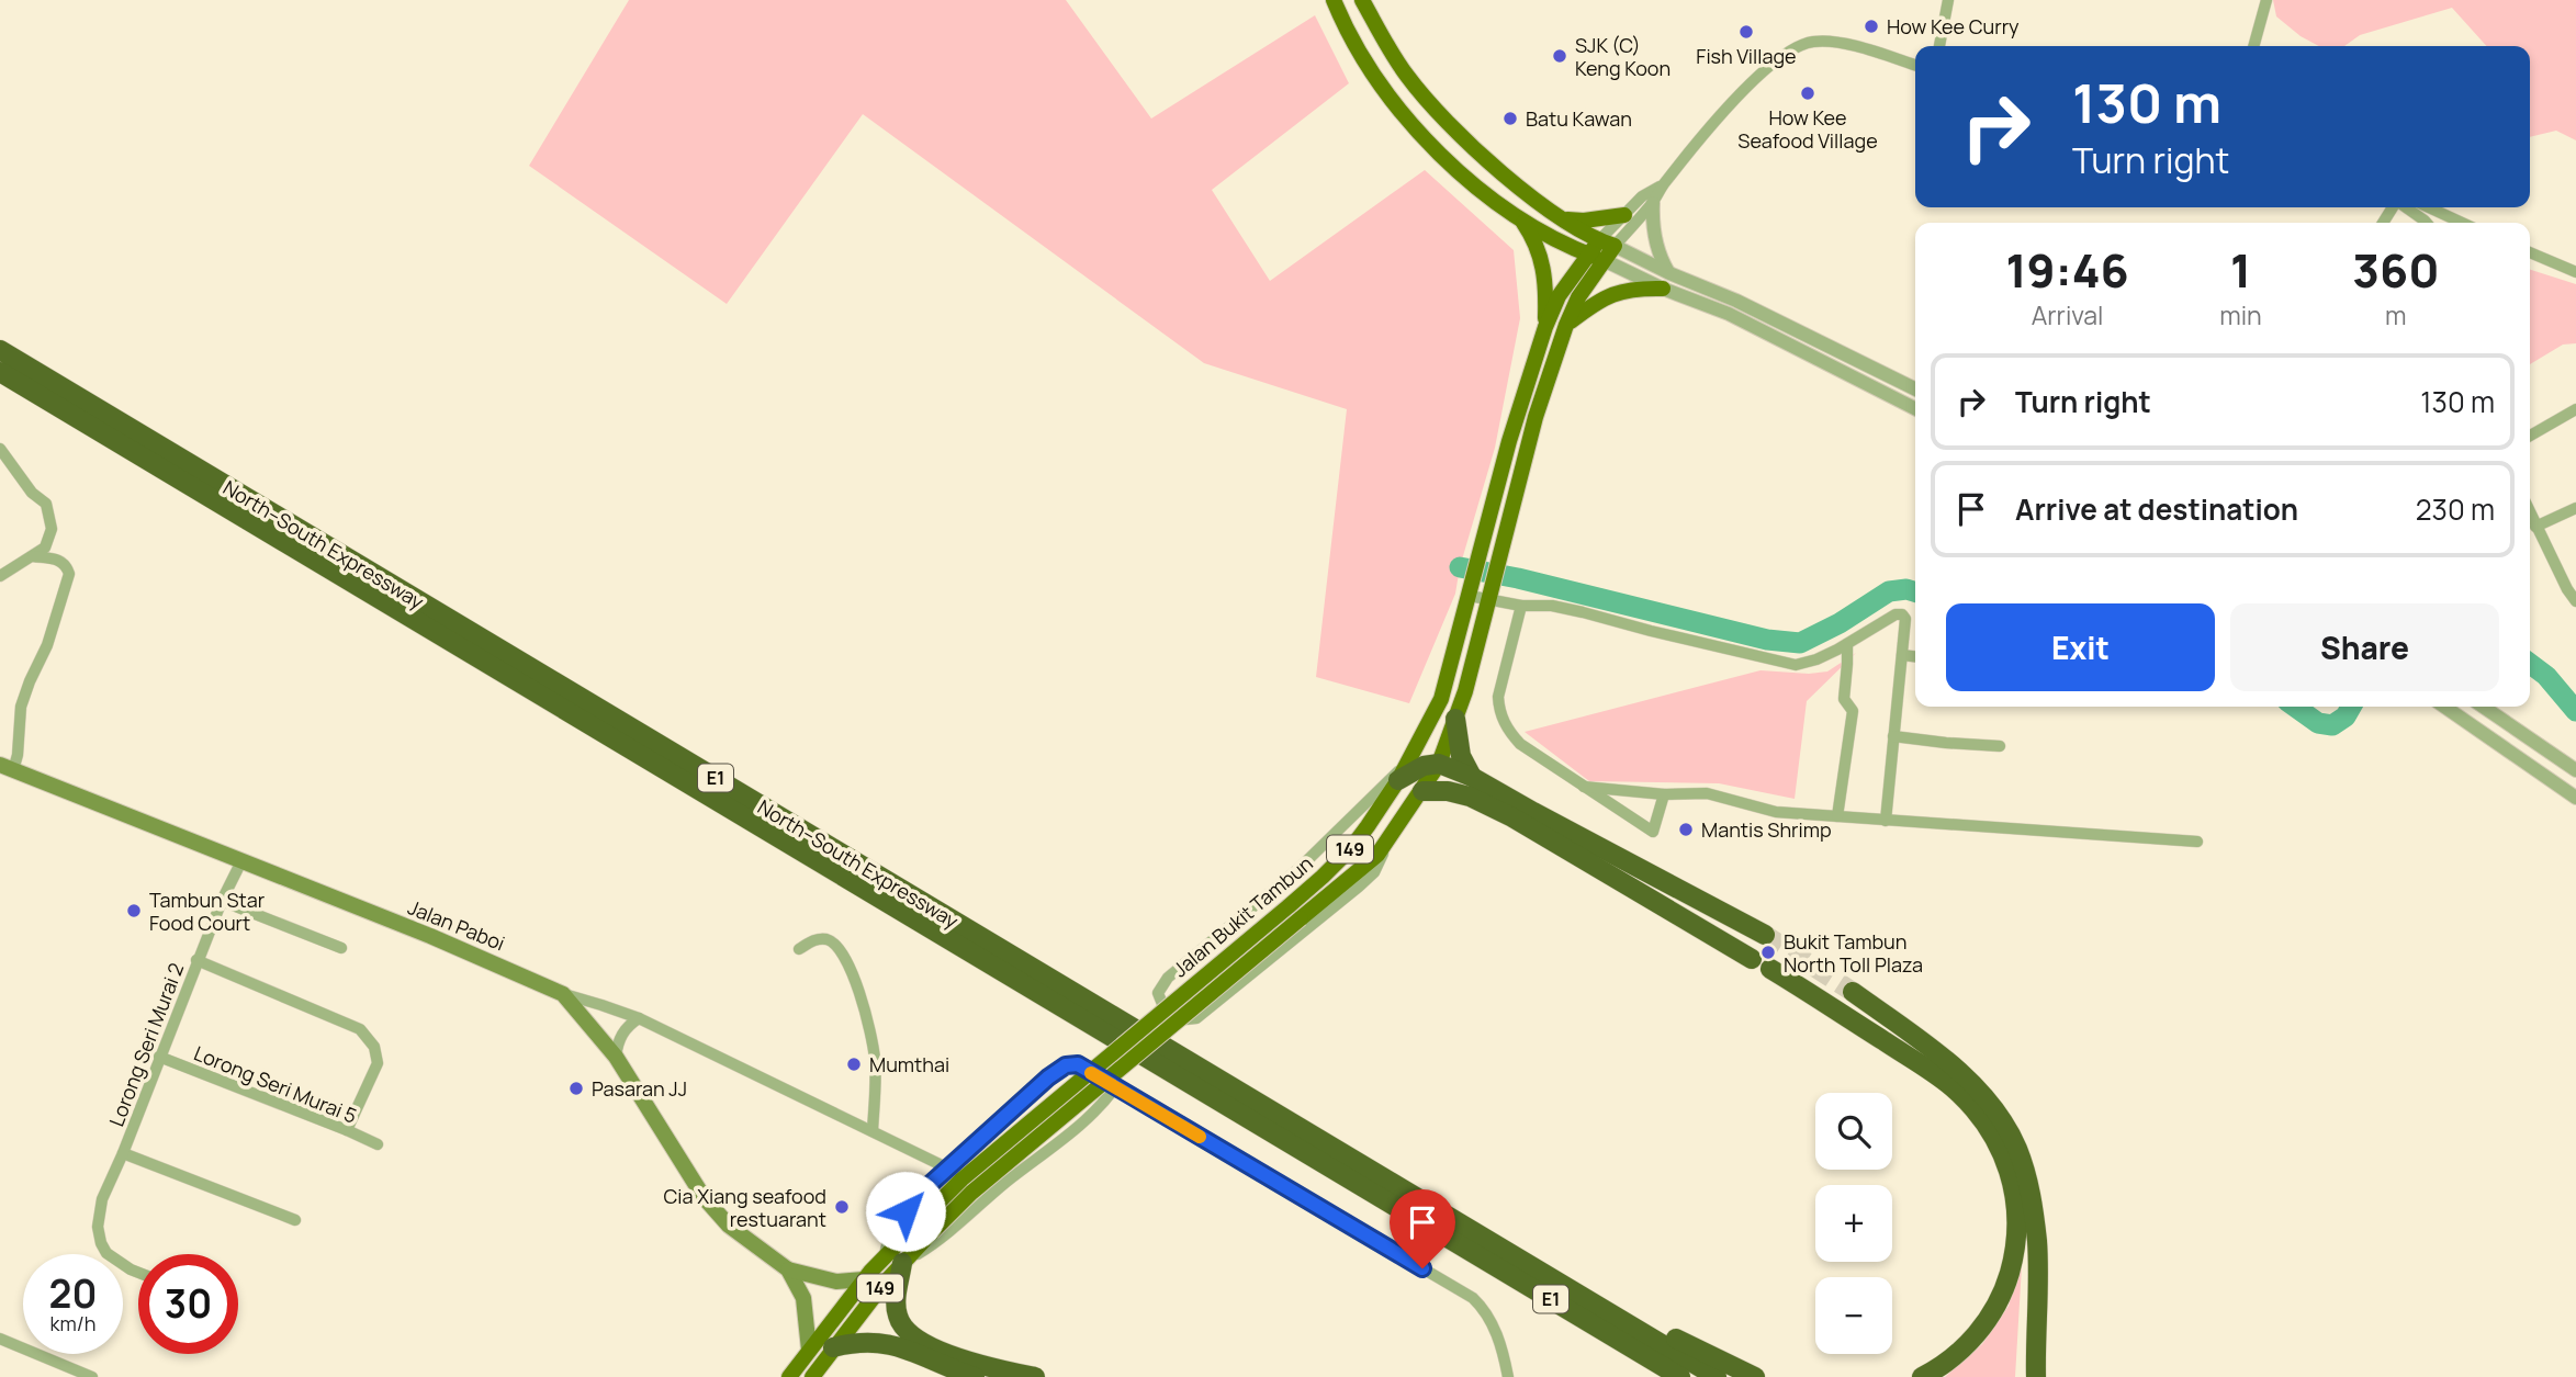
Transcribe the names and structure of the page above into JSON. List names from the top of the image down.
{
  "streets": {
    "highway": ["North–South Expressway", "E1"],
    "main road": ["149", "Jalan Bukit Tambun", "Jalan Paboi"],
    "street": ["Lorong Seri Murai 2", "Lorong Seri Murai 5"]
  },
  "crossings": [
    ["Jalan Bukit Tambun", "Jalan Paboi"],
    ["Jalan Paboi", "Lorong Seri Murai 2"],
    ["Lorong Seri Murai 2", "Lorong Seri Murai 5"]
  ],
  "places": [
    "How Kee Curry",
    "Fish Village",
    "SJK (C) Keng Koon",
    "How Kee Seafood Village",
    "Batu Kawan",
    "Mantis Shrimp",
    "Tambun Star Food Court",
    "Bukit Tambun North Toll Plaza",
    "Mumthai",
    "Pasaran JJ",
    "Cia Xiang seafood restuarant"
  ],
  "page": {
    "turn": ["130 m", "Turn right"],
    "eta": [
      "19:46",
      "Arrival",
      "1",
      "min",
      "360",
      "m"
    ],
    "list": [
      {
        "name": "Turn right",
        "value": "130 m"
      },
      {
        "name": "Arrive at destination",
        "value": "230 m"
      }
    ],
    "buttons": ["Exit", "Share"],
    "map_buttons": ["+", "−"],
    "speed": "20 km/h",
    "limit": "30"
  }
}
